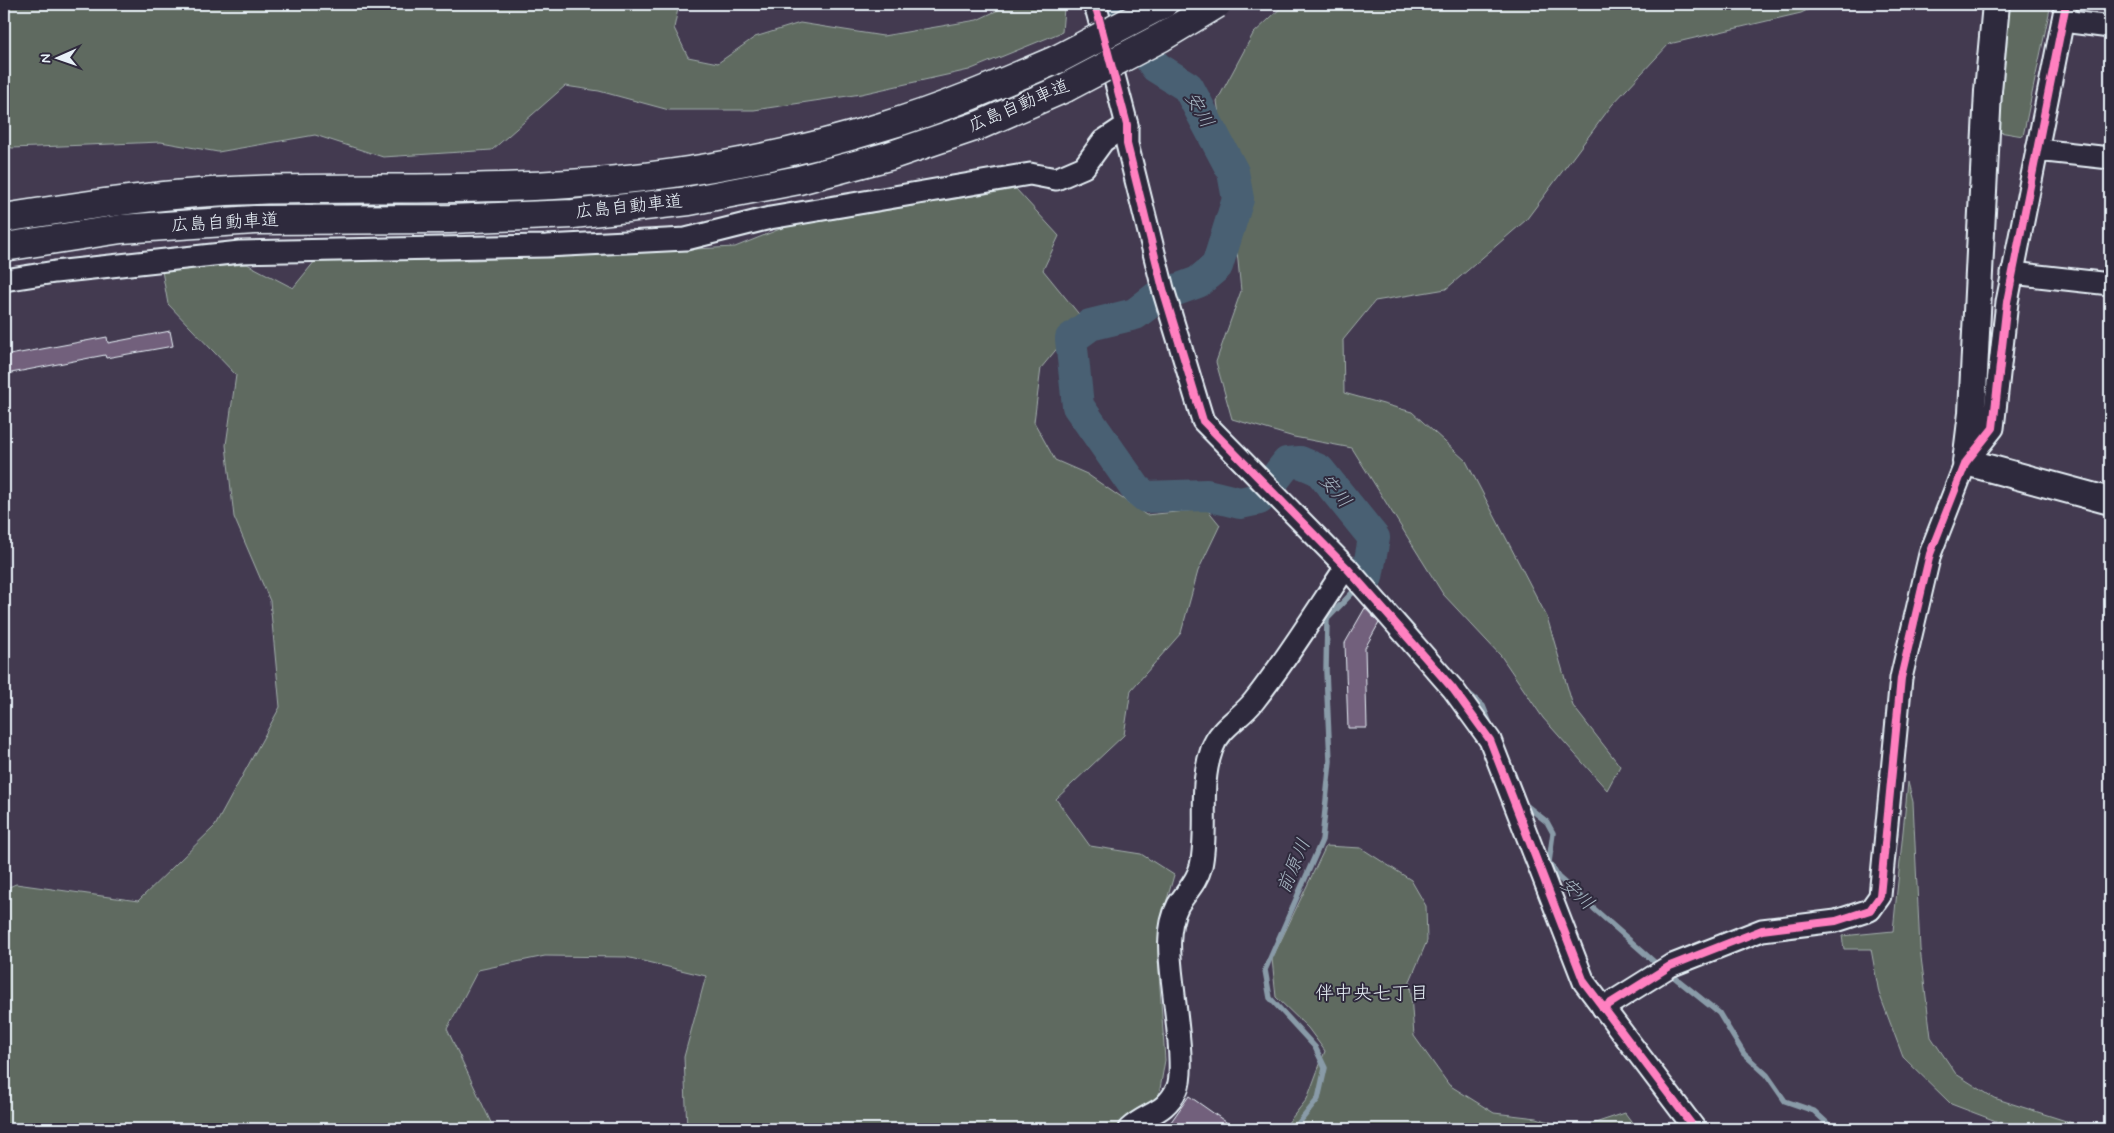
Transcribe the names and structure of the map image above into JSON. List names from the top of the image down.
{
  "streets": {
    "highway": ["広島自動車道"]
  },
  "districts": ["伴中央七丁目"],
  "water": ["安川", "前原川"],
  "north": "left"
}
